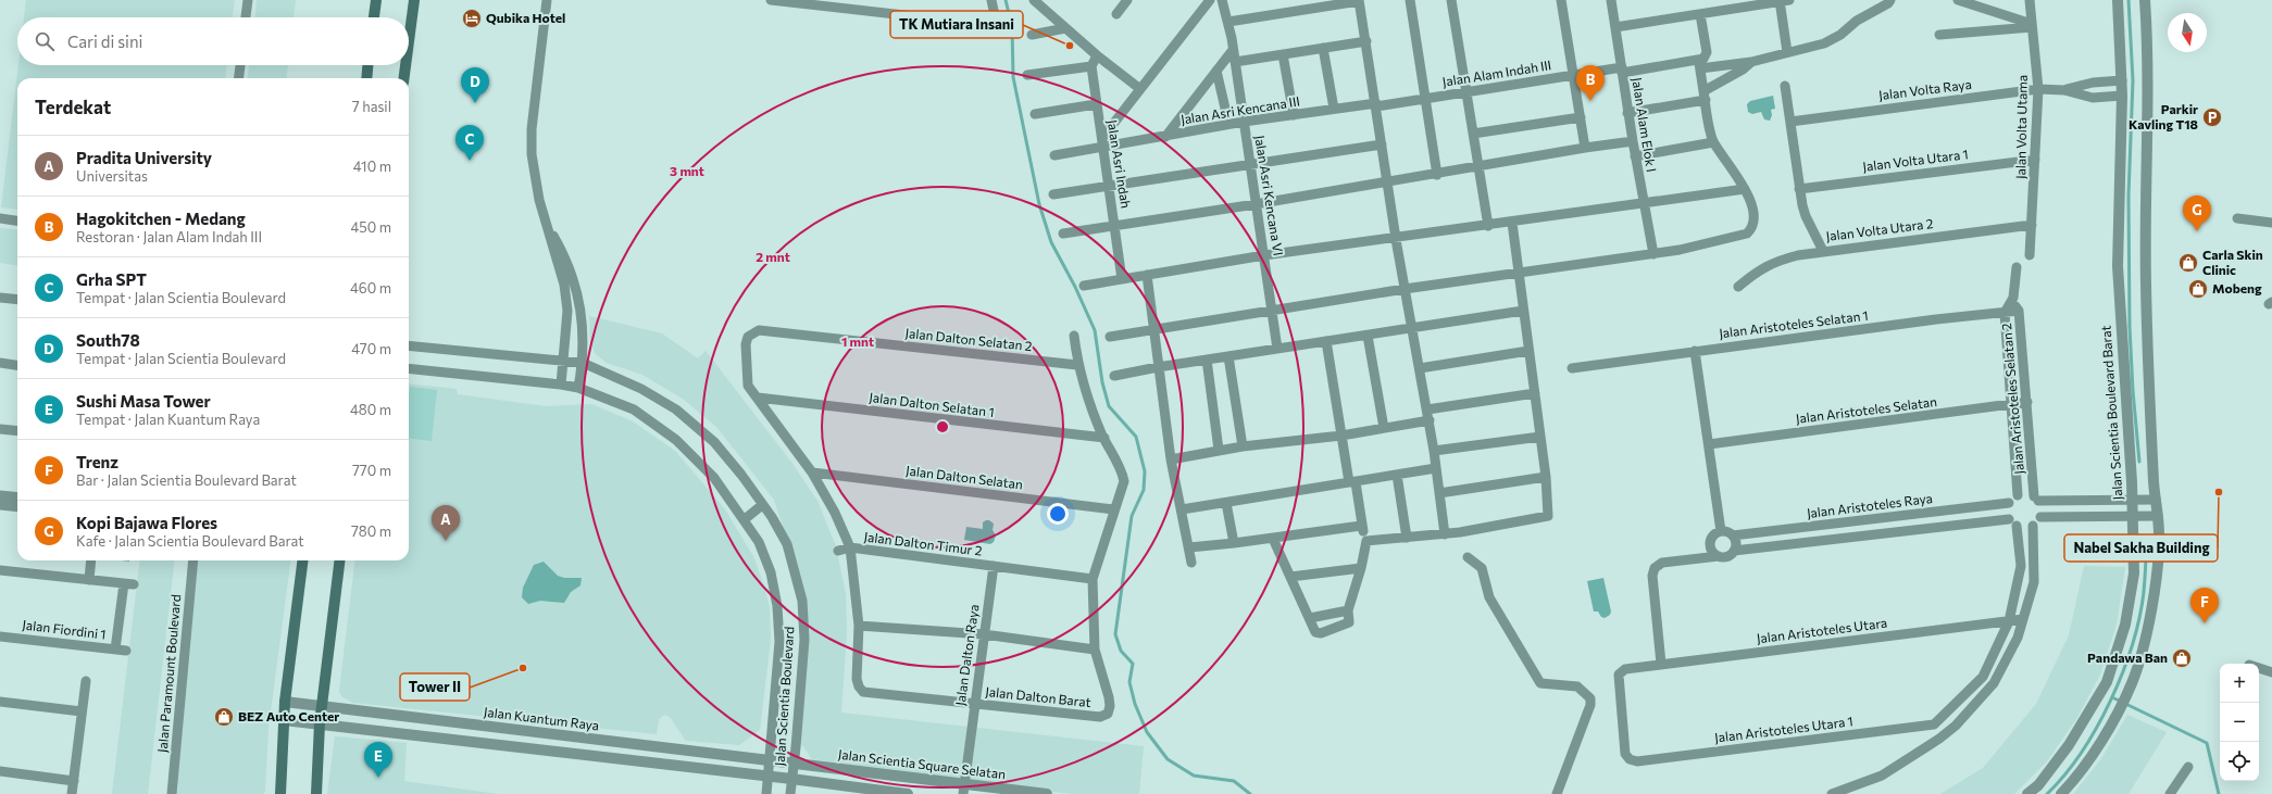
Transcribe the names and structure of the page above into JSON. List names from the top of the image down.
{
  "streets": {
    "street": [
      "Jalan Alam Indah III",
      "Jalan Volta Raya",
      "Jalan Asri Kencana III",
      "Jalan Alam Elok I",
      "Jalan Volta Utama",
      "Jalan Volta Utara 1",
      "Jalan Asri Indah",
      "Jalan Asri Kencana VI",
      "Jalan Volta Utara 2",
      "Jalan Aristoteles Selatan 1",
      "Jalan Dalton Selatan 2",
      "Jalan Aristoteles Selatan 2",
      "Jalan Dalton Selatan 1",
      "Jalan Aristoteles Selatan",
      "Jalan Scientia Boulevard Barat",
      "Jalan Dalton Selatan",
      "Jalan Aristoteles Raya",
      "Jalan Dalton Timur 2",
      "Jalan Fiordini 1",
      "Jalan Aristoteles Utara",
      "Jalan Dalton Raya",
      "Jalan Paramount Boulevard",
      "Jalan Scientia Boulevard",
      "Jalan Dalton Barat",
      "Jalan Kuantum Raya",
      "Jalan Aristoteles Utara 1",
      "Jalan Scientia Square Selatan"
    ]
  },
  "crossings": [
    ["Jalan Alam Indah III", "Jalan Asri Kencana III"],
    ["Jalan Alam Indah III", "Jalan Alam Elok I"],
    ["Jalan Volta Raya", "Jalan Volta Utama"],
    ["Jalan Asri Kencana III", "Jalan Asri Indah"],
    ["Jalan Asri Kencana III", "Jalan Asri Kencana VI"],
    ["Jalan Volta Utama", "Jalan Volta Utara 1"],
    ["Jalan Volta Utama", "Jalan Volta Utara 2"],
    ["Jalan Aristoteles Selatan 1", "Jalan Aristoteles Selatan 2"],
    ["Jalan Dalton Selatan 2", "Jalan Dalton Selatan 1"],
    ["Jalan Aristoteles Selatan 2", "Jalan Aristoteles Selatan"],
    ["Jalan Aristoteles Selatan 2", "Jalan Aristoteles Raya"],
    ["Jalan Dalton Timur 2", "Jalan Dalton Raya"],
    ["Jalan Aristoteles Utara", "Jalan Aristoteles Utara 1"],
    ["Jalan Dalton Raya", "Jalan Dalton Barat"],
    ["Jalan Dalton Raya", "Jalan Scientia Square Selatan"],
    ["Jalan Scientia Boulevard", "Jalan Kuantum Raya"],
    ["Jalan Scientia Boulevard", "Jalan Scientia Square Selatan"],
    ["Jalan Kuantum Raya", "Jalan Scientia Square Selatan"]
  ],
  "places": {
    "hotel": ["Qubika Hotel"],
    "other": ["TK Mutiara Insani", "Nabel Sakha Building", "Tower II"],
    "parking": ["Parkir Kavling T18"],
    "shop": [
      "Carla Skin Clinic",
      "Mobeng",
      "Pandawa Ban",
      "BEZ Auto Center"
    ]
  },
  "north": "bottom",
  "page": {
    "search": "Cari di sini",
    "pins": [
      "B",
      "D",
      "C",
      "G",
      "A",
      "F",
      "E"
    ],
    "heading": ["Terdekat", "7 hasil"],
    "list": [
      {
        "mark": "A",
        "name": "Pradita University",
        "note": "Universitas",
        "value": "410 m"
      },
      {
        "mark": "B",
        "name": "Hagokitchen - Medang",
        "note": "Restoran · Jalan Alam Indah III",
        "value": "450 m"
      },
      {
        "mark": "C",
        "name": "Grha SPT",
        "note": "Tempat · Jalan Scientia Boulevard",
        "value": "460 m"
      },
      {
        "mark": "D",
        "name": "South78",
        "note": "Tempat · Jalan Scientia Boulevard",
        "value": "470 m"
      },
      {
        "mark": "E",
        "name": "Sushi Masa Tower",
        "note": "Tempat · Jalan Kuantum Raya",
        "value": "480 m"
      },
      {
        "mark": "F",
        "name": "Trenz",
        "note": "Bar · Jalan Scientia Boulevard Barat",
        "value": "770 m"
      },
      {
        "mark": "G",
        "name": "Kopi Bajawa Flores",
        "note": "Kafe · Jalan Scientia Boulevard Barat",
        "value": "780 m"
      }
    ],
    "map_buttons": ["+", "−"]
  },
  "rings": ["3 mnt", "2 mnt", "1 mnt"]
}
